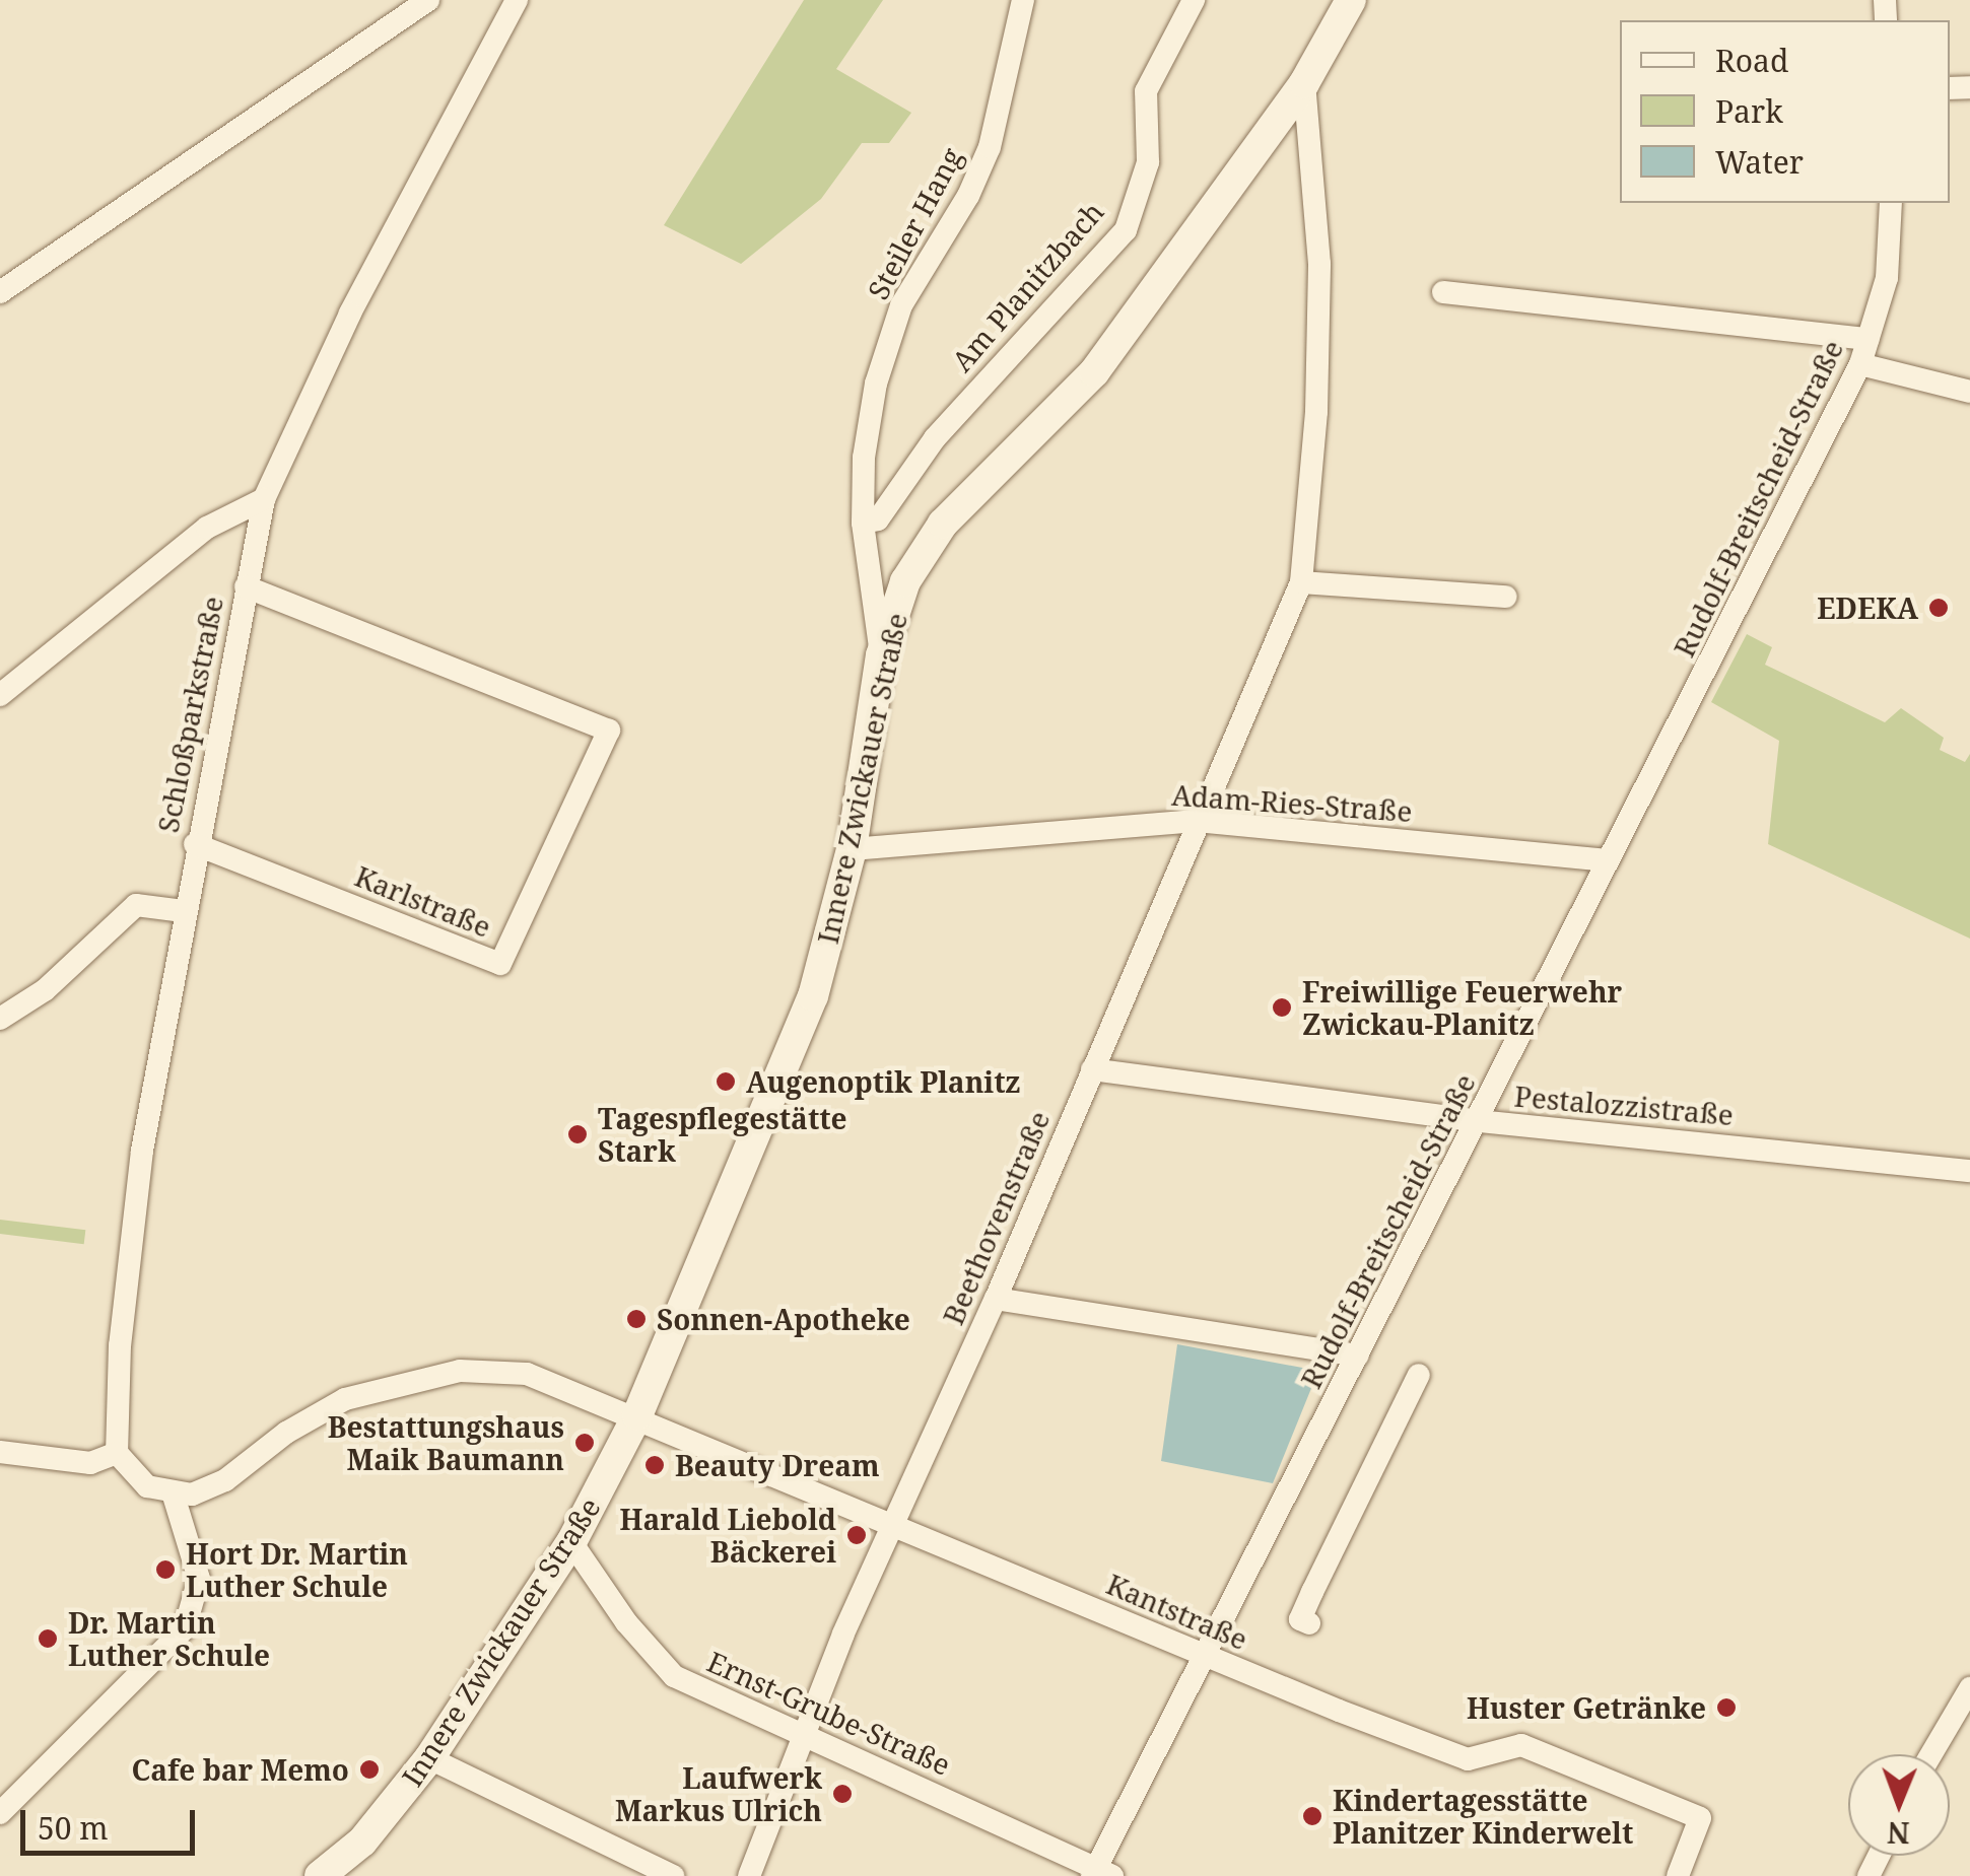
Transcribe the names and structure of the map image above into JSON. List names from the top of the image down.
{
  "streets": {
    "main road": ["Innere Zwickauer Straße"],
    "street": [
      "Steiler Hang",
      "Am Planitzbach",
      "Rudolf-Breitscheid-Straße",
      "Schloßparkstraße",
      "Adam-Ries-Straße",
      "Karlstraße",
      "Pestalozzistraße",
      "Beethovenstraße",
      "Kantstraße",
      "Ernst-Grube-Straße"
    ]
  },
  "crossings": [
    ["Steiler Hang", "Am Planitzbach"],
    ["Steiler Hang", "Innere Zwickauer Straße"],
    ["Rudolf-Breitscheid-Straße", "Adam-Ries-Straße"],
    ["Rudolf-Breitscheid-Straße", "Pestalozzistraße"],
    ["Rudolf-Breitscheid-Straße", "Kantstraße"],
    ["Rudolf-Breitscheid-Straße", "Ernst-Grube-Straße"],
    ["Schloßparkstraße", "Karlstraße"],
    ["Innere Zwickauer Straße", "Adam-Ries-Straße"],
    ["Innere Zwickauer Straße", "Beethovenstraße"],
    ["Innere Zwickauer Straße", "Kantstraße"],
    ["Innere Zwickauer Straße", "Ernst-Grube-Straße"],
    ["Adam-Ries-Straße", "Beethovenstraße"],
    ["Pestalozzistraße", "Beethovenstraße"],
    ["Beethovenstraße", "Kantstraße"],
    ["Beethovenstraße", "Ernst-Grube-Straße"]
  ],
  "places": [
    "EDEKA",
    "Freiwillige Feuerwehr Zwickau-Planitz",
    "Augenoptik Planitz",
    "Tagespflegestätte Stark",
    "Sonnen-Apotheke",
    "Bestattungshaus Maik Baumann",
    "Beauty Dream",
    "Harald Liebold Bäckerei",
    "Hort Dr. Martin Luther Schule",
    "Dr. Martin Luther Schule",
    "Huster Getränke",
    "Cafe bar Memo",
    "Laufwerk Markus Ulrich",
    "Kindertagesstätte Planitzer Kinderwelt"
  ],
  "legend": ["Road", "Park", "Water"],
  "scale_bar": "50 m",
  "north": "bottom"
}
